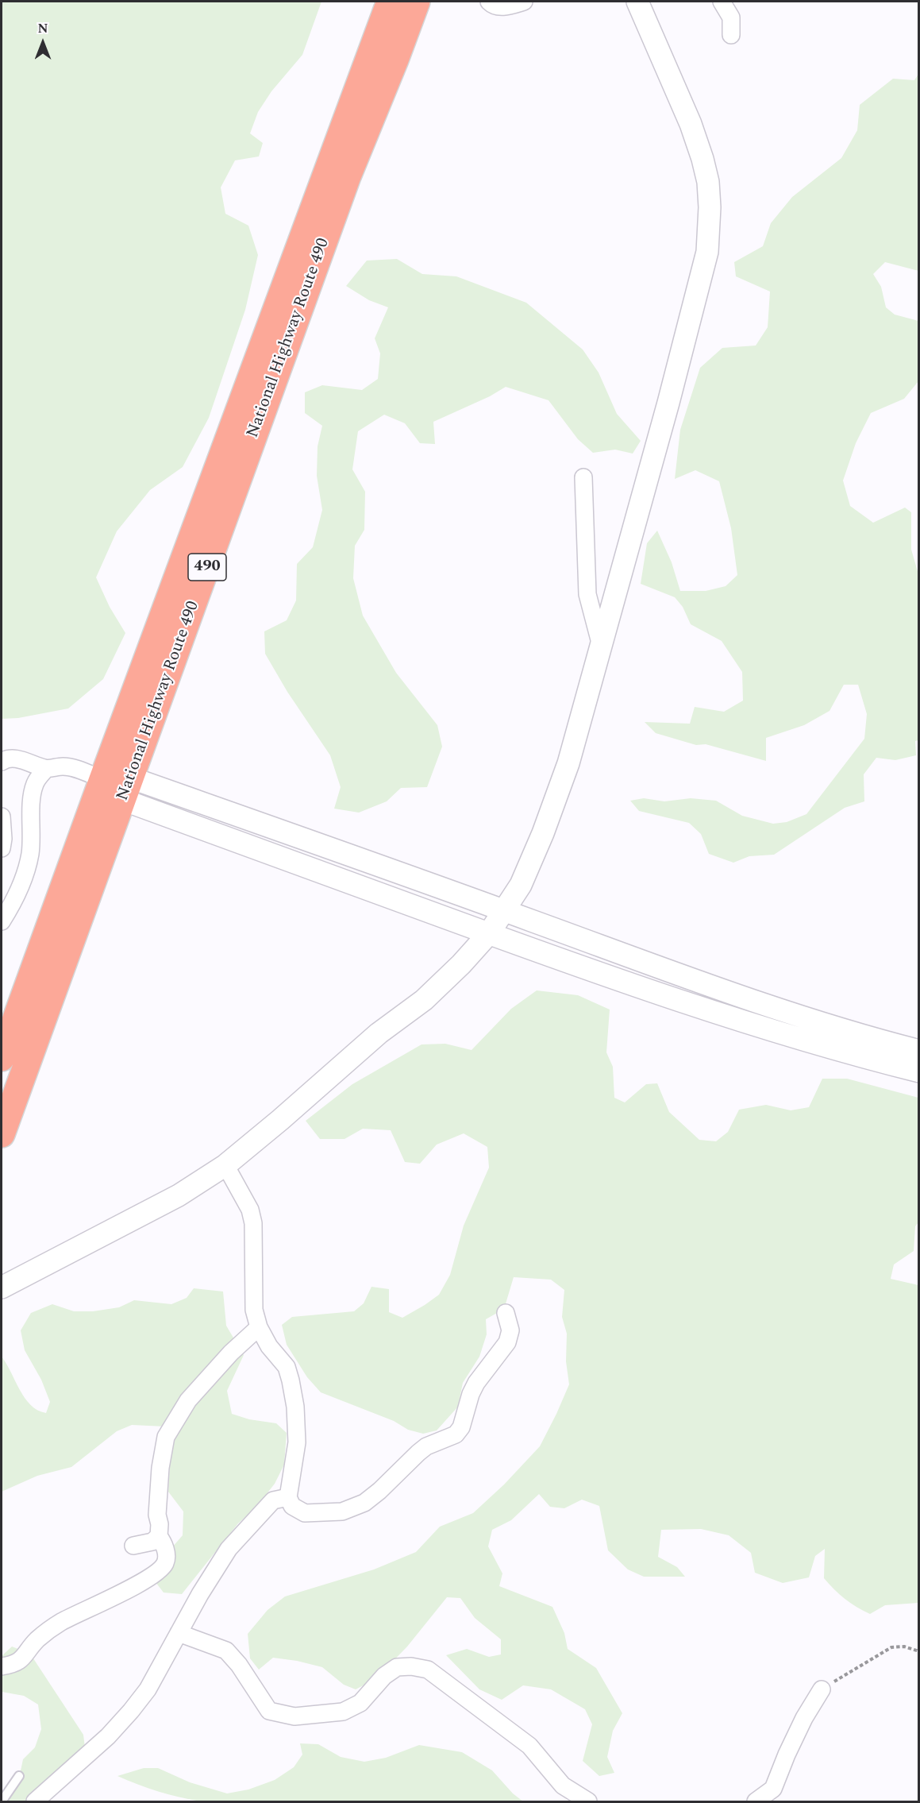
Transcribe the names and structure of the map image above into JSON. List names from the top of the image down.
{
  "streets": {
    "highway": ["National Highway Route 490", "490"]
  },
  "north": "top"
}
